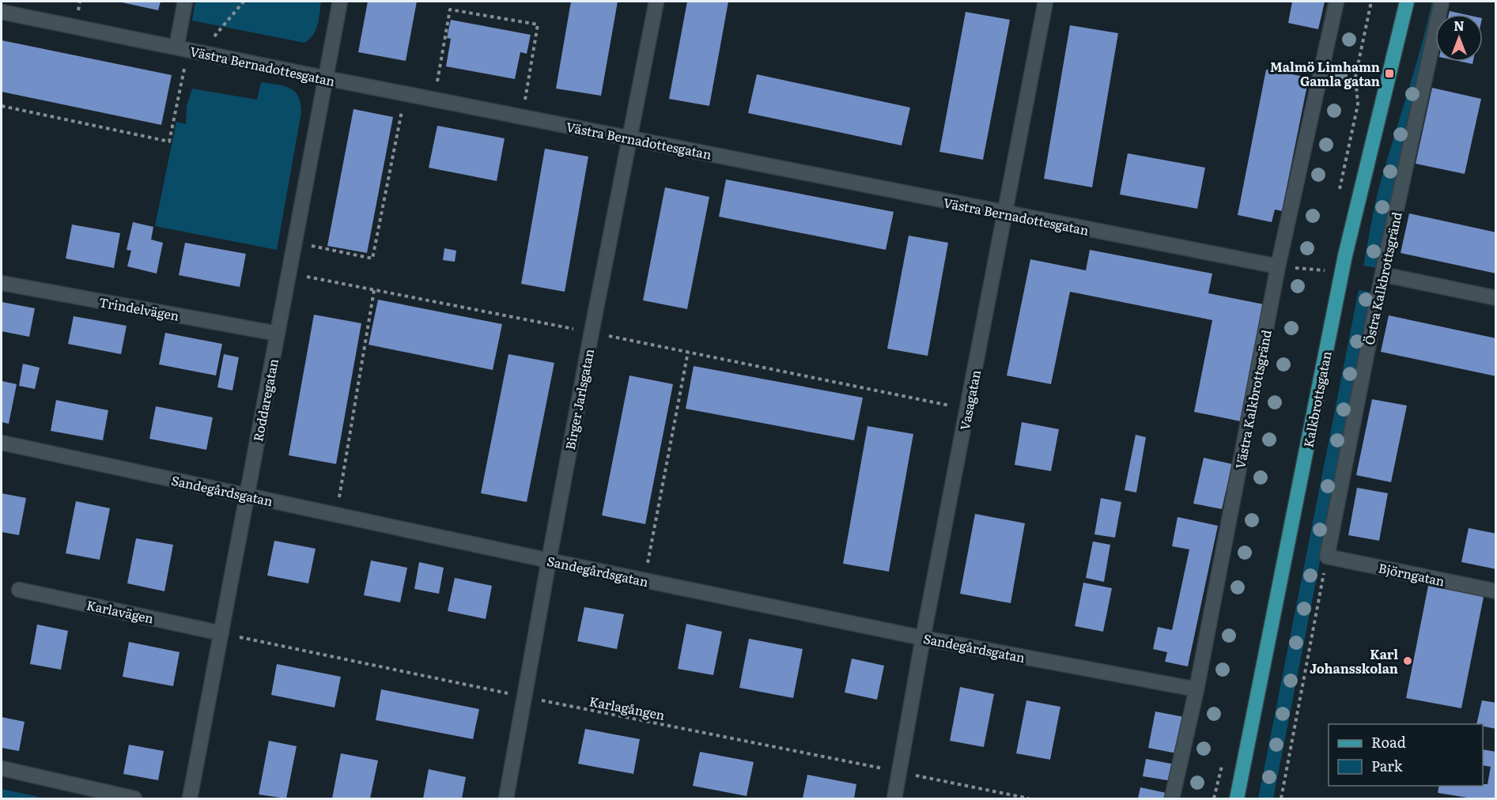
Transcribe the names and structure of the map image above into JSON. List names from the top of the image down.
{
  "streets": {
    "main road": ["Kalkbrottsgatan"],
    "street": [
      "Västra Bernadottesgatan",
      "Östra Kalkbrottsgränd",
      "Trindelvägen",
      "Birger Jarlsgatan",
      "Västra Kalkbrottsgränd",
      "Roddaregatan",
      "Vasagatan",
      "Sandegårdsgatan",
      "Björngatan",
      "Karlavägen"
    ],
    "path": ["Karlagången"]
  },
  "crossings": [
    ["Västra Bernadottesgatan", "Birger Jarlsgatan"],
    ["Västra Bernadottesgatan", "Västra Kalkbrottsgränd"],
    ["Västra Bernadottesgatan", "Roddaregatan"],
    ["Västra Bernadottesgatan", "Vasagatan"],
    ["Östra Kalkbrottsgränd", "Björngatan"],
    ["Trindelvägen", "Roddaregatan"],
    ["Birger Jarlsgatan", "Sandegårdsgatan"],
    ["Birger Jarlsgatan", "Karlagången"],
    ["Västra Kalkbrottsgränd", "Sandegårdsgatan"],
    ["Roddaregatan", "Sandegårdsgatan"],
    ["Roddaregatan", "Karlavägen"],
    ["Roddaregatan", "Karlagången"],
    ["Vasagatan", "Sandegårdsgatan"],
    ["Vasagatan", "Karlagången"],
    ["Karlavägen", "Karlagången"]
  ],
  "places": {
    "transit": ["Malmö Limhamn Gamla gatan"],
    "other": ["Karl Johansskolan"]
  },
  "legend": ["Road", "Park"],
  "north": "top"
}
